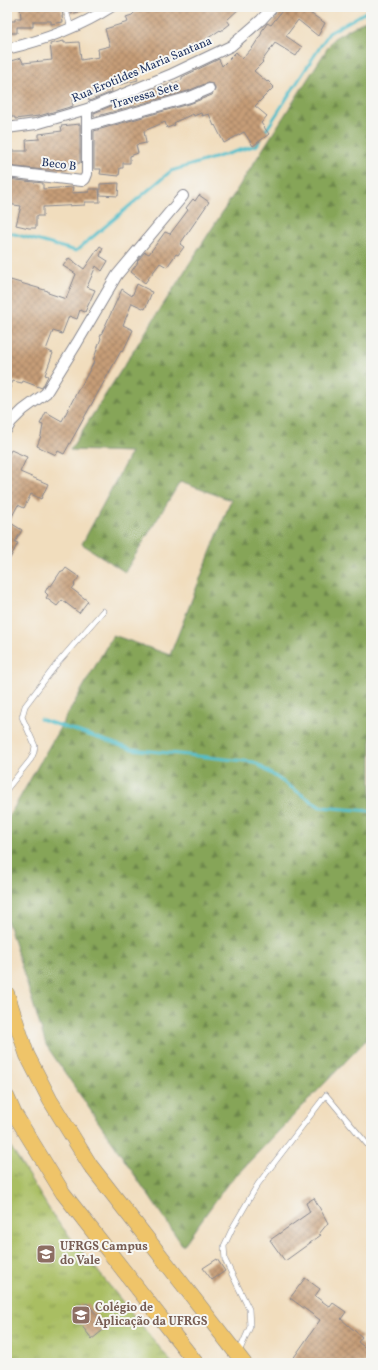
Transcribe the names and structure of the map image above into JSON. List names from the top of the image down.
{
  "streets": {
    "street": ["Rua Erotildes Maria Santana", "Travessa Sete", "Beco B"]
  },
  "crossings": [
    ["Rua Erotildes Maria Santana", "Beco B"],
    ["Travessa Sete", "Beco B"]
  ],
  "places": {
    "school or university": ["UFRGS Campus do Vale", "Colégio de Aplicação da UFRGS"]
  }
}
